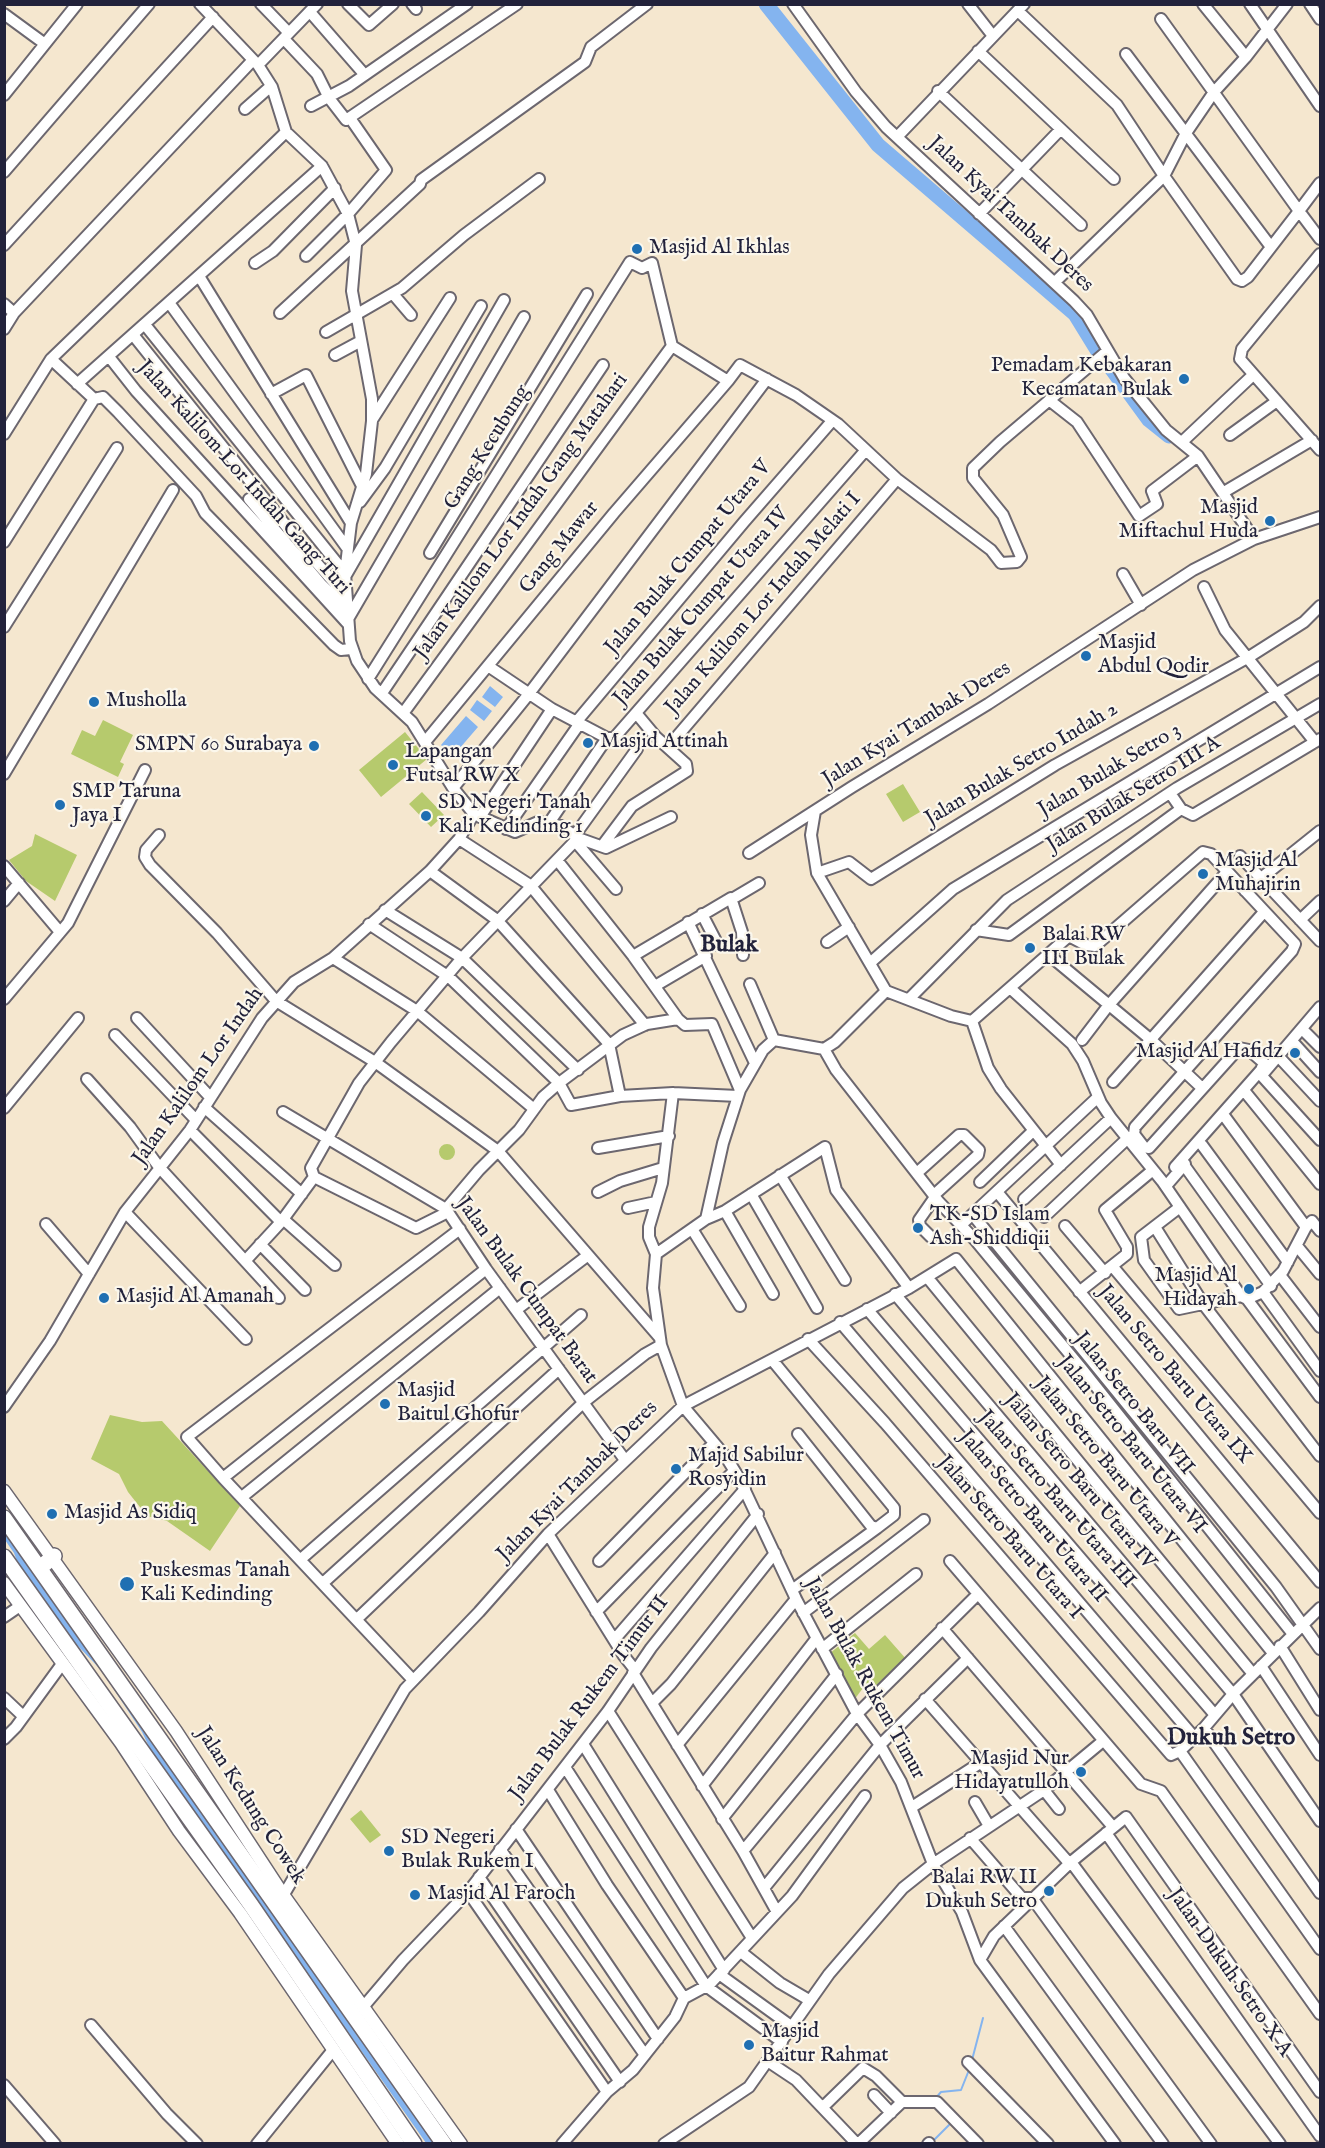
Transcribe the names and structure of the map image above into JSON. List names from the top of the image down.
{
  "streets": {
    "highway": ["Jalan Kedung Cowek"],
    "street": [
      "Jalan Kyai Tambak Deres",
      "Gang Kecubung",
      "Jalan Kalilom Lor Indah Gang Turi",
      "Jalan Kalilom Lor Indah Gang Matahari",
      "Gang Mawar",
      "Jalan Bulak Cumpat Utara V",
      "Jalan Kalilom Lor Indah Melati I",
      "Jalan Bulak Cumpat Utara IV",
      "Jalan Bulak Setro Indah 2",
      "Jalan Bulak Setro 3",
      "Jalan Bulak Setro III A",
      "Jalan Kalilom Lor Indah",
      "Jalan Bulak Cumpat Barat",
      "Jalan Setro Baru Utara IX",
      "Jalan Setro Baru VII",
      "Jalan Setro Baru Utara VI",
      "Jalan Setro Baru Utara V",
      "Jalan Setro Baru Utara IV",
      "Jalan Setro Baru Utara III",
      "Jalan Setro Baru Utara II",
      "Jalan Setro Baru Utara I",
      "Jalan Bulak Rukem Timur",
      "Jalan Bulak Rukem Timur II",
      "Jalan Dukuh Setro X A"
    ]
  },
  "crossings": [
    ["Jalan Kyai Tambak Deres", "Jalan Bulak Setro Indah 2"],
    ["Jalan Kyai Tambak Deres", "Jalan Bulak Setro 3"],
    ["Jalan Kyai Tambak Deres", "Jalan Bulak Cumpat Barat"],
    ["Jalan Kyai Tambak Deres", "Jalan Kedung Cowek"],
    ["Gang Kecubung", "Jalan Kalilom Lor Indah Gang Matahari"],
    ["Jalan Kalilom Lor Indah Melati I", "Jalan Bulak Cumpat Utara IV"],
    ["Jalan Setro Baru Utara VI", "Jalan Setro Baru Utara V"],
    ["Jalan Bulak Rukem Timur", "Jalan Bulak Rukem Timur II"],
    ["Jalan Bulak Rukem Timur II", "Jalan Kedung Cowek"]
  ],
  "districts": ["Bulak", "Dukuh Setro"],
  "places": [
    "Masjid Al Ikhlas",
    "Pemadam Kebakaran Kecamatan Bulak",
    "Masjid Miftachul Huda",
    "Masjid Abdul Qodir",
    "Musholla",
    "Masjid Attinah",
    "SMPN 60 Surabaya",
    "Lapangan Futsal RW X",
    "SMP Taruna Jaya I",
    "SD Negeri Tanah Kali Kedinding 1",
    "Masjid Al Muhajirin",
    "Balai RW III Bulak",
    "Masjid Al Hafidz",
    "TK-SD Islam Ash-Shiddiqii",
    "Masjid Al Hidayah",
    "Masjid Al Amanah",
    "Masjid Baitul Ghofur",
    "Majid Sabilur Rosyidin",
    "Masjid As Sidiq",
    "Puskesmas Tanah Kali Kedinding",
    "Masjid Nur Hidayatulloh",
    "SD Negeri Bulak Rukem I",
    "Balai RW II Dukuh Setro",
    "Masjid Al Faroch",
    "Masjid Baitur Rahmat"
  ]
}
